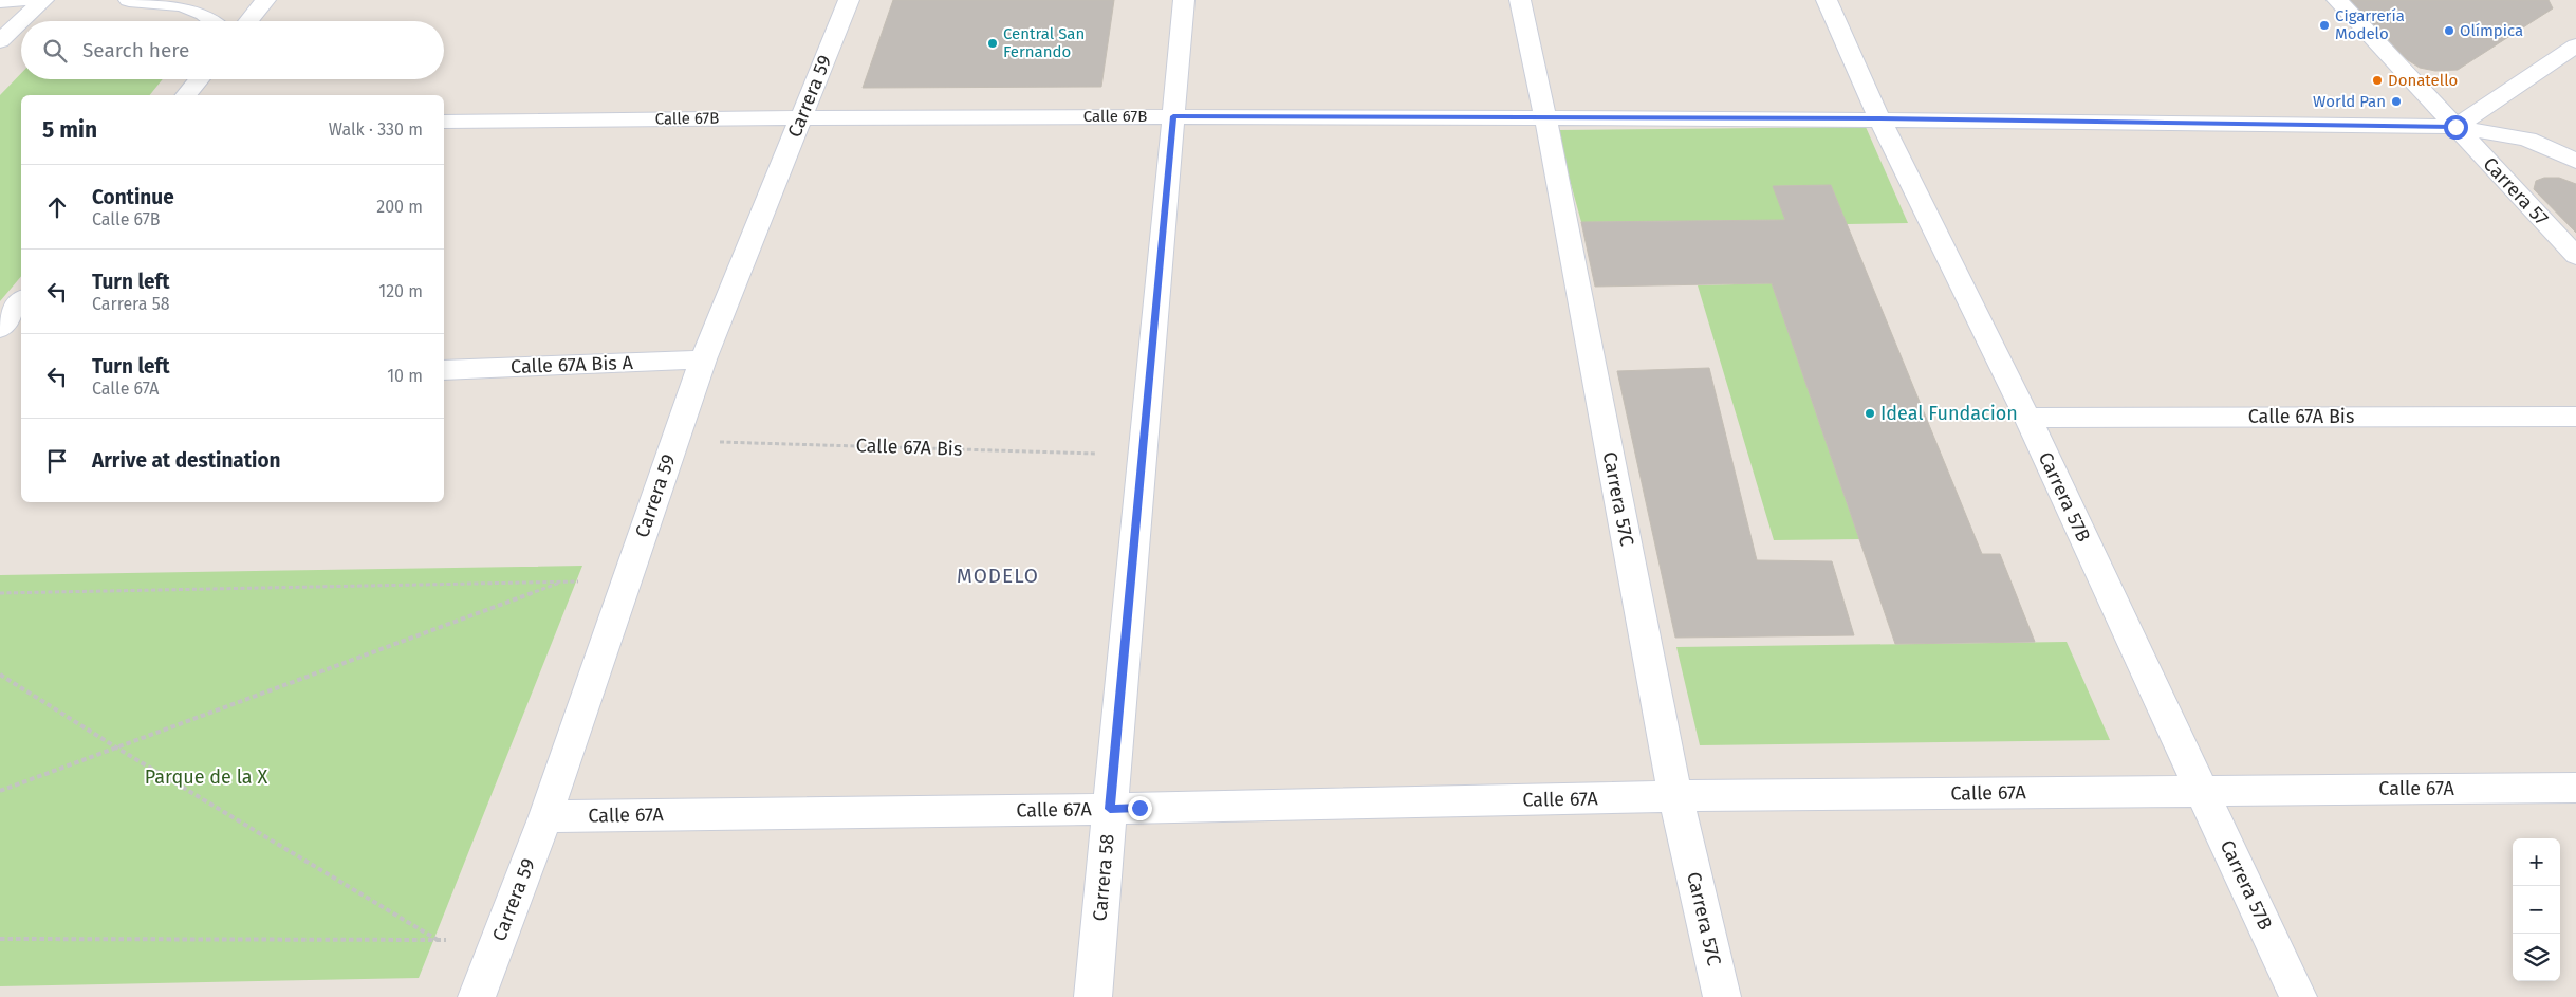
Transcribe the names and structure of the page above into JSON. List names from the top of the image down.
{
  "streets": {
    "street": [
      "Carrera 59",
      "Calle 67B",
      "Carrera 57",
      "Calle 67A Bis A",
      "Calle 67A Bis",
      "Carrera 57B",
      "Carrera 57C",
      "Calle 67A",
      "Carrera 58"
    ]
  },
  "crossings": [
    ["Carrera 59", "Calle 67B"],
    ["Carrera 59", "Calle 67A Bis A"],
    ["Carrera 59", "Calle 67A Bis"],
    ["Carrera 59", "Calle 67A"],
    ["Calle 67B", "Carrera 57"],
    ["Calle 67B", "Carrera 57B"],
    ["Calle 67B", "Carrera 57C"],
    ["Calle 67B", "Carrera 58"],
    ["Calle 67A Bis", "Carrera 57B"],
    ["Calle 67A Bis", "Carrera 58"],
    ["Carrera 57B", "Calle 67A"],
    ["Carrera 57C", "Calle 67A"],
    ["Calle 67A", "Carrera 58"]
  ],
  "districts": ["MODELO"],
  "parks": ["Parque de la X"],
  "places": [
    "Cigarrería Modelo",
    "Olímpica",
    "Central San Fernando",
    "Donatello",
    "World Pan",
    "Ideal Fundacion"
  ],
  "page": {
    "search": "Search here",
    "heading": ["5 min", "Walk · 330 m"],
    "list": [
      ["Continue", "Calle 67B", "200 m"],
      ["Turn left", "Carrera 58", "120 m"],
      ["Turn left", "Calle 67A", "10 m"],
      "Arrive at destination"
    ],
    "map_buttons": ["+", "−"]
  }
}
